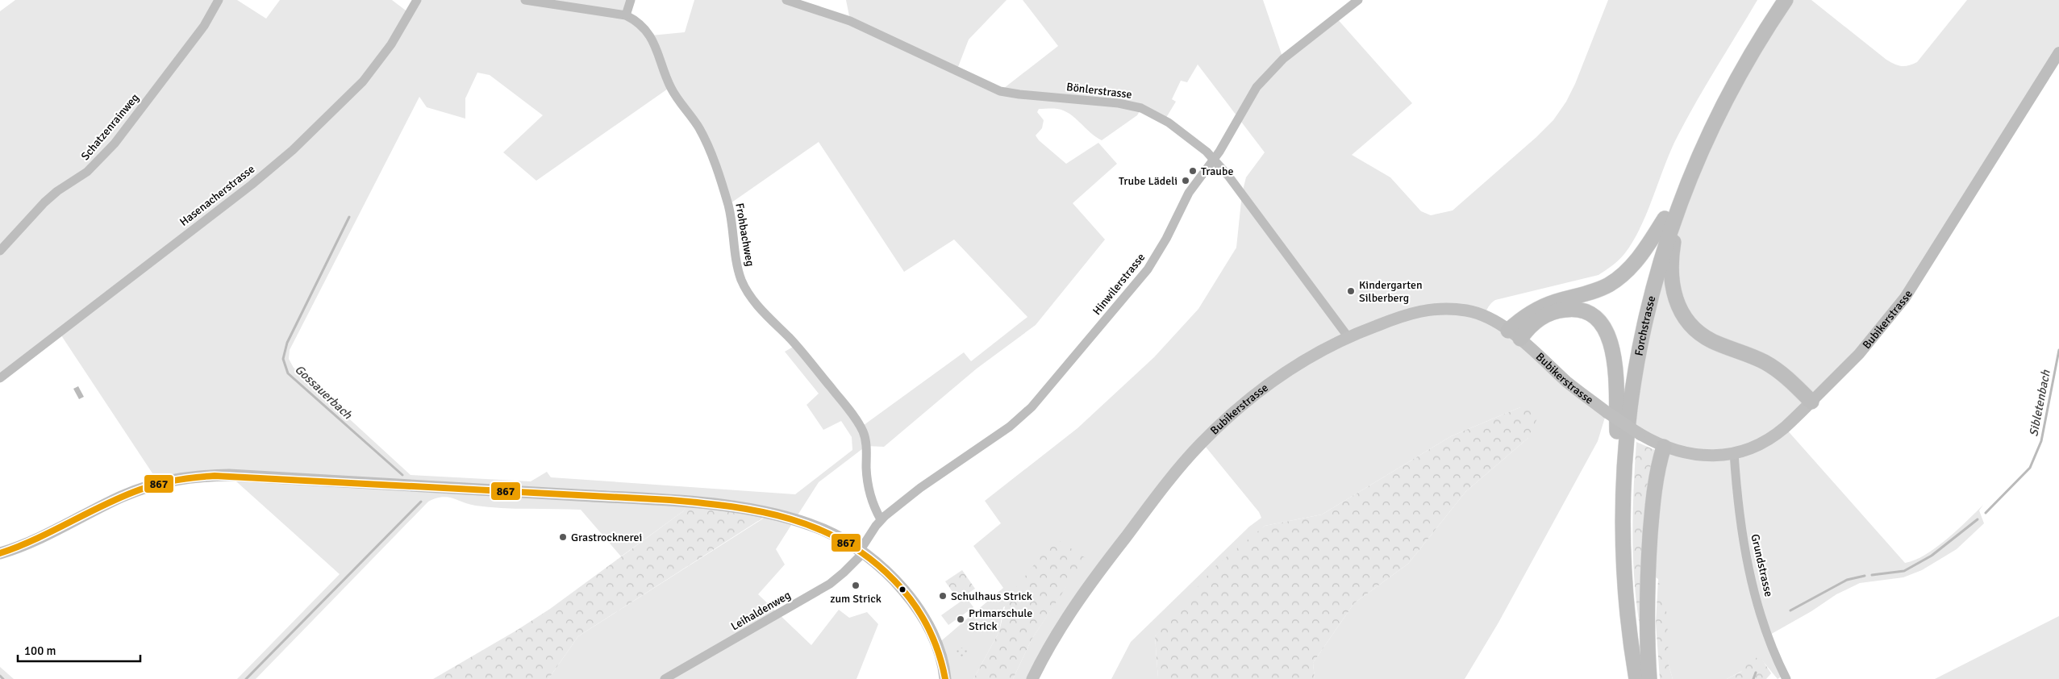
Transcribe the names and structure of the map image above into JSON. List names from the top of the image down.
{
  "streets": {
    "highway": ["Forchstrasse"],
    "main road": ["Bubikerstrasse"],
    "street": [
      "Bönlerstrasse",
      "Schatzenrainweg",
      "Hasenacherstrasse",
      "Frohbachweg",
      "Hinwilerstrasse",
      "Grundstrasse",
      "Leihaldenweg"
    ]
  },
  "crossings": [
    ["Bönlerstrasse", "Hinwilerstrasse"],
    ["Bönlerstrasse", "Bubikerstrasse"],
    ["Frohbachweg", "Hinwilerstrasse"],
    ["Hinwilerstrasse", "Leihaldenweg"],
    ["Bubikerstrasse", "Grundstrasse"]
  ],
  "water": ["Gossauerbach", "Sibletenbach"],
  "places": [
    "Traube",
    "Trube Lädeli",
    "Kindergarten Silberberg",
    "Grastrocknerei",
    "zum Strick",
    "Schulhaus Strick",
    "Primarschule Strick"
  ],
  "lines": ["transit line 867"],
  "scale_bar": "100 m"
}
